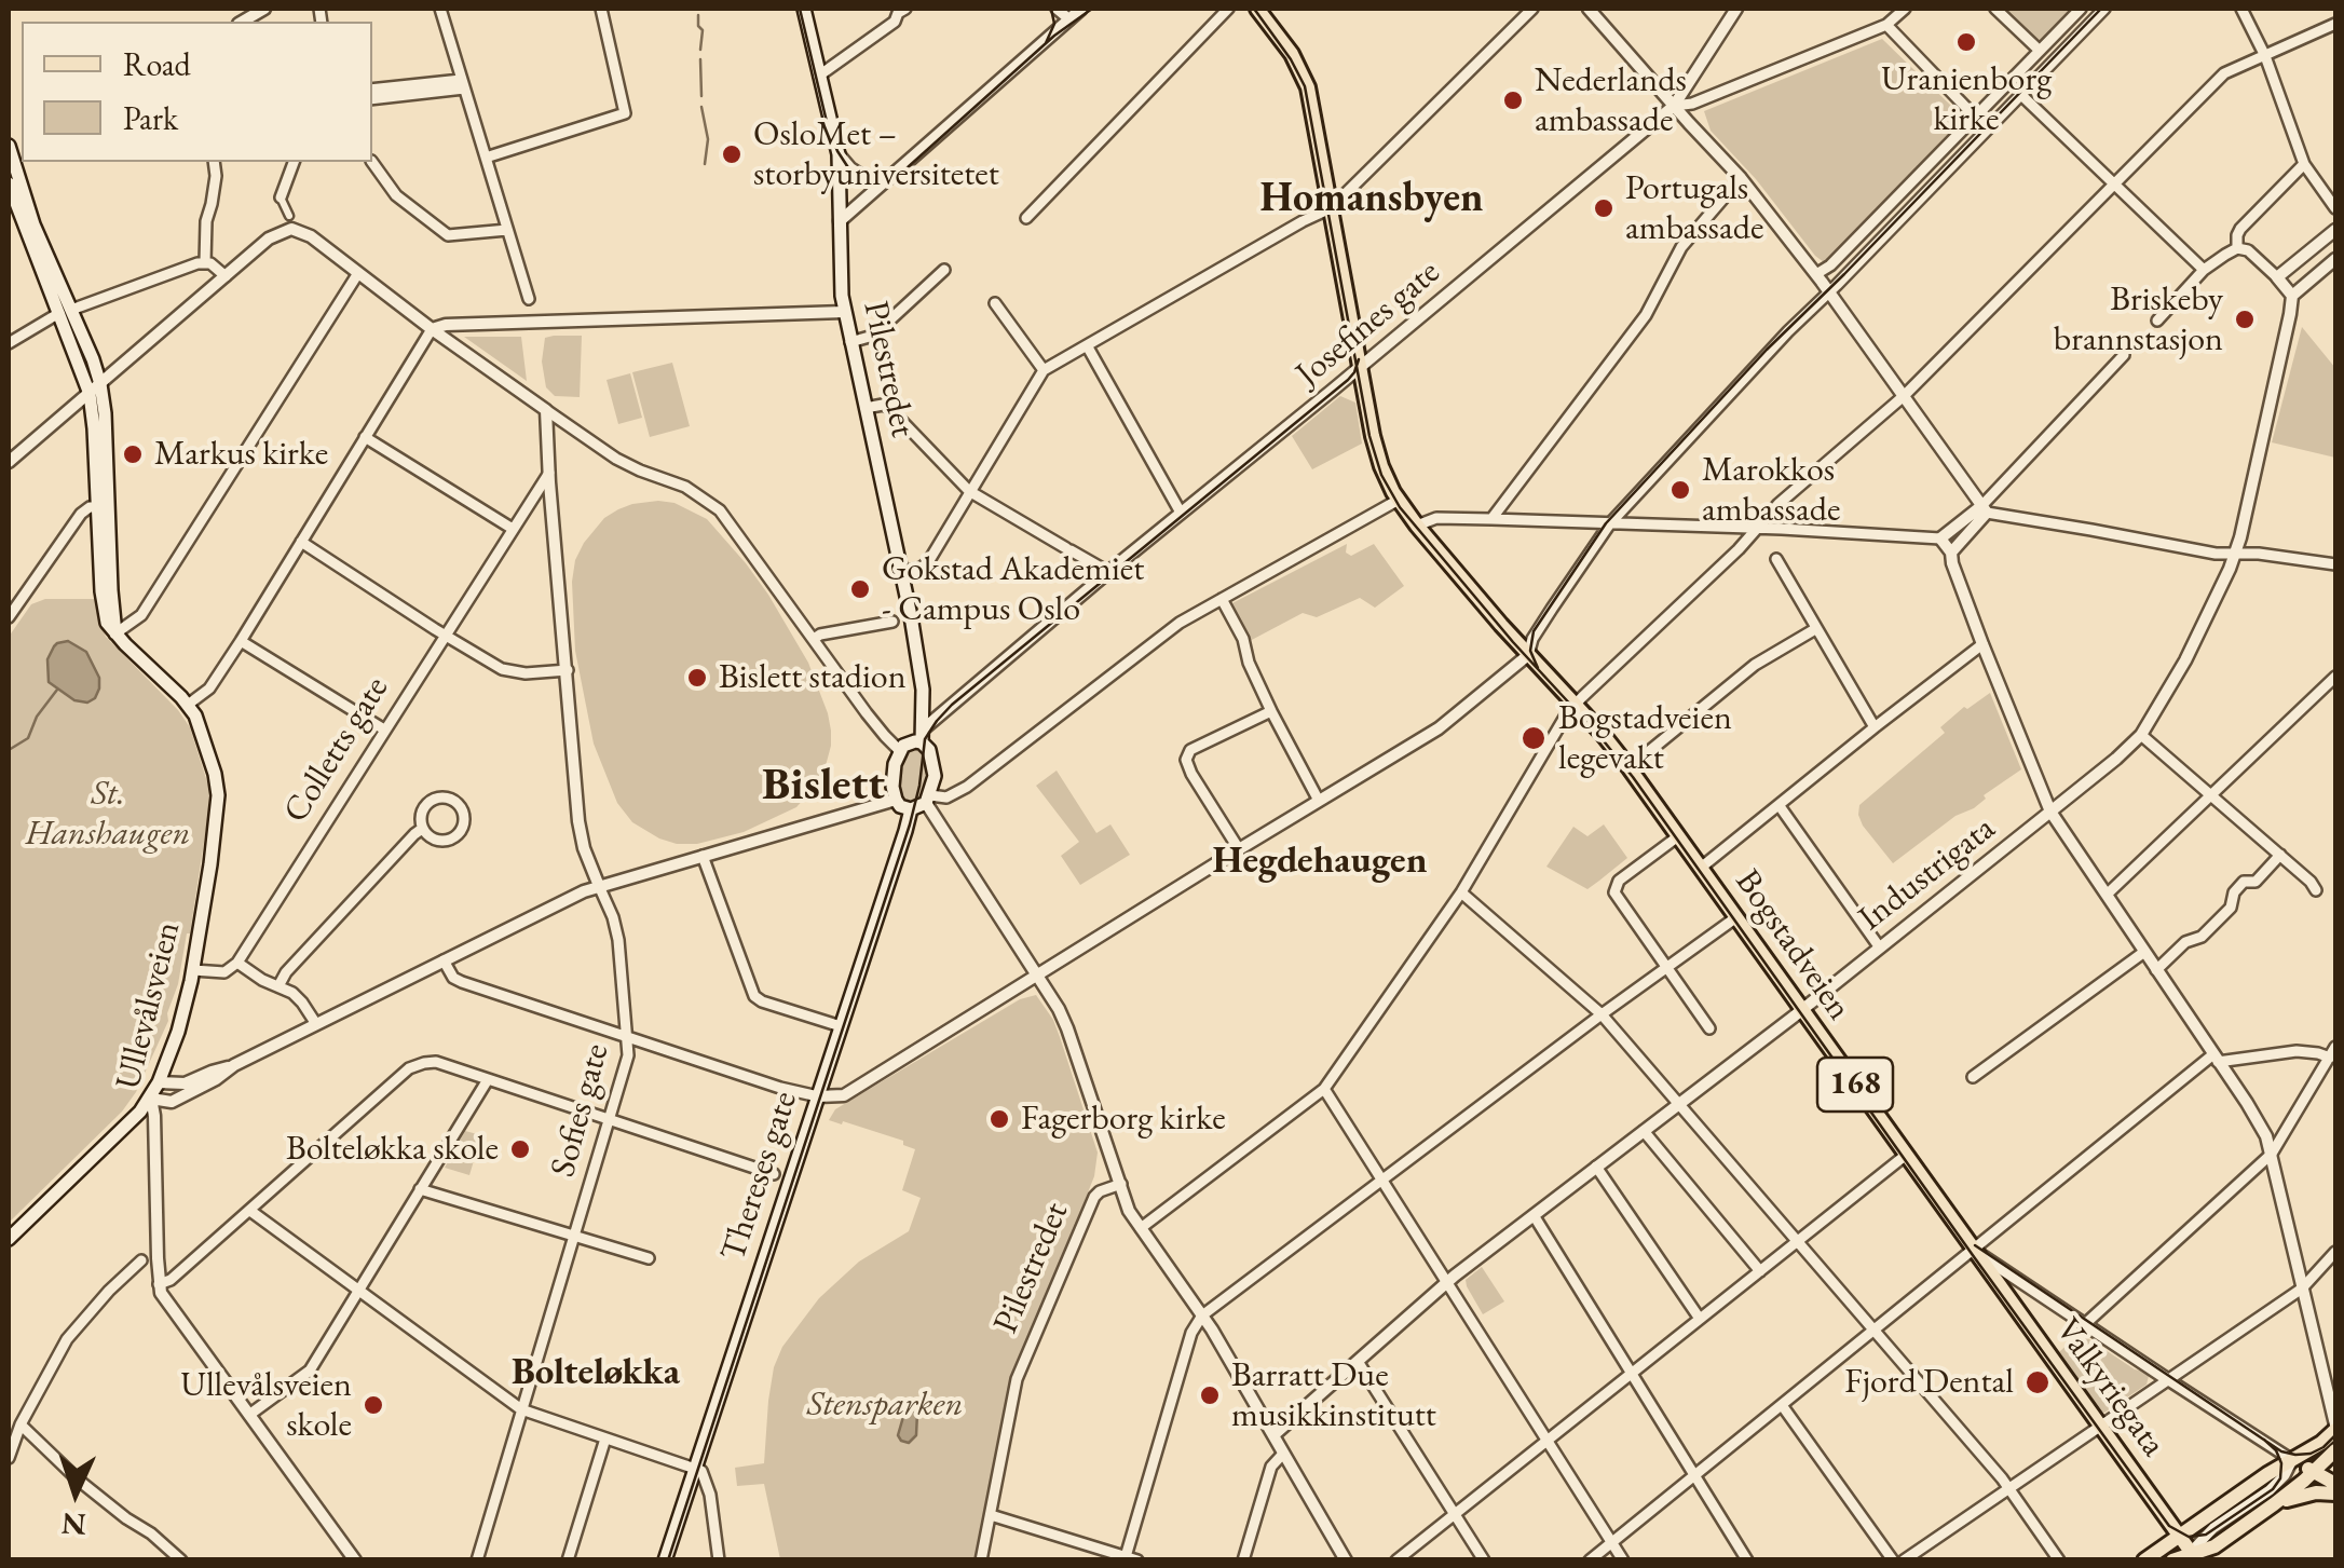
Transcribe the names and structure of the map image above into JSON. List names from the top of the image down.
{
  "streets": {
    "main road": [
      "Pilestredet",
      "Bogstadveien",
      "Ullevålsveien",
      "168",
      "Thereses gate",
      "Valkyriegata"
    ],
    "street": [
      "Josefines gate",
      "Colletts gate",
      "Industrigata",
      "Sofies gate"
    ]
  },
  "crossings": [
    ["Josefines gate", "Pilestredet"],
    ["Josefines gate", "168"],
    ["Colletts gate", "Sofies gate"],
    ["Industrigata", "Bogstadveien"],
    ["Bogstadveien", "168"],
    ["Bogstadveien", "Valkyriegata"]
  ],
  "districts": [
    "Homansbyen",
    "Bislett",
    "Hegdehaugen",
    "Bolteløkka"
  ],
  "parks": ["St. Hanshaugen", "Stensparken"],
  "places": [
    "Uranienborg kirke",
    "Nederlands ambassade",
    "OsloMet – storbyuniversitetet",
    "Portugals ambassade",
    "Briskeby brannstasjon",
    "Markus kirke",
    "Marokkos ambassade",
    "Gokstad Akademiet - Campus Oslo",
    "Bislett stadion",
    "Bogstadveien legevakt",
    "Fagerborg kirke",
    "Bolteløkka skole",
    "Fjord Dental",
    "Barratt Due musikkinstitutt",
    "Ullevålsveien skole"
  ],
  "legend": ["Road", "Park"],
  "north": "bottom"
}
